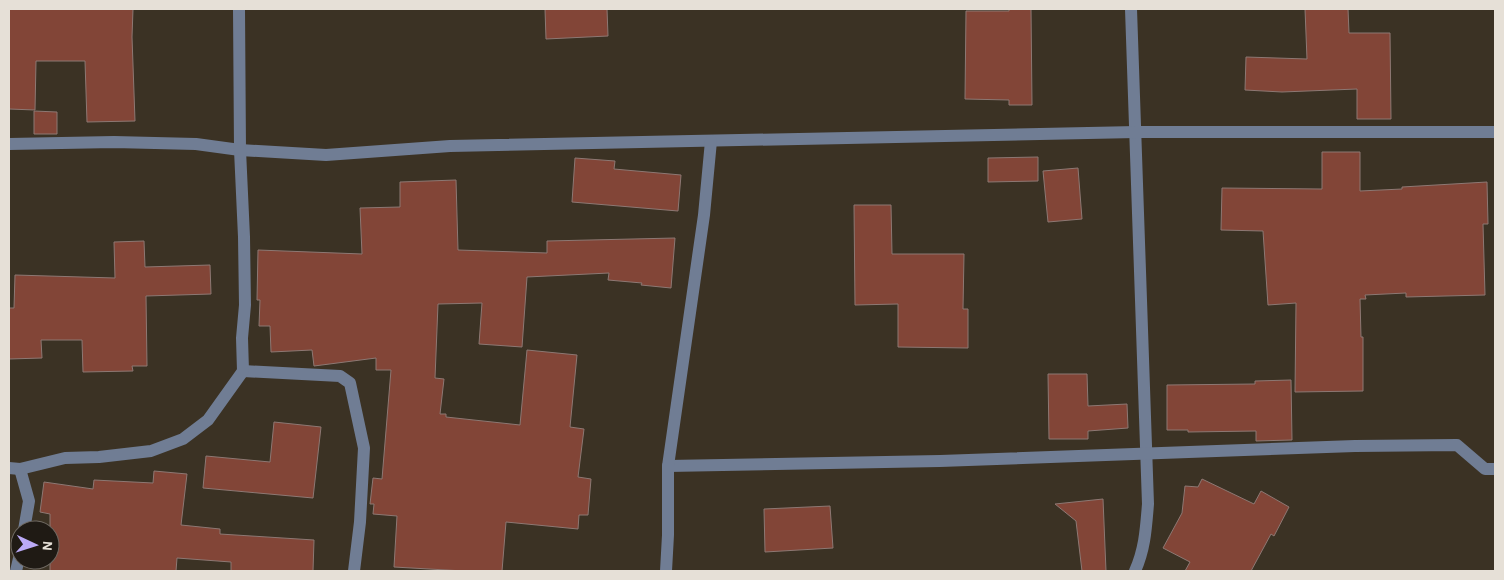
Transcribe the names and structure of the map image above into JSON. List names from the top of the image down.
{
  "north": "right"
}
